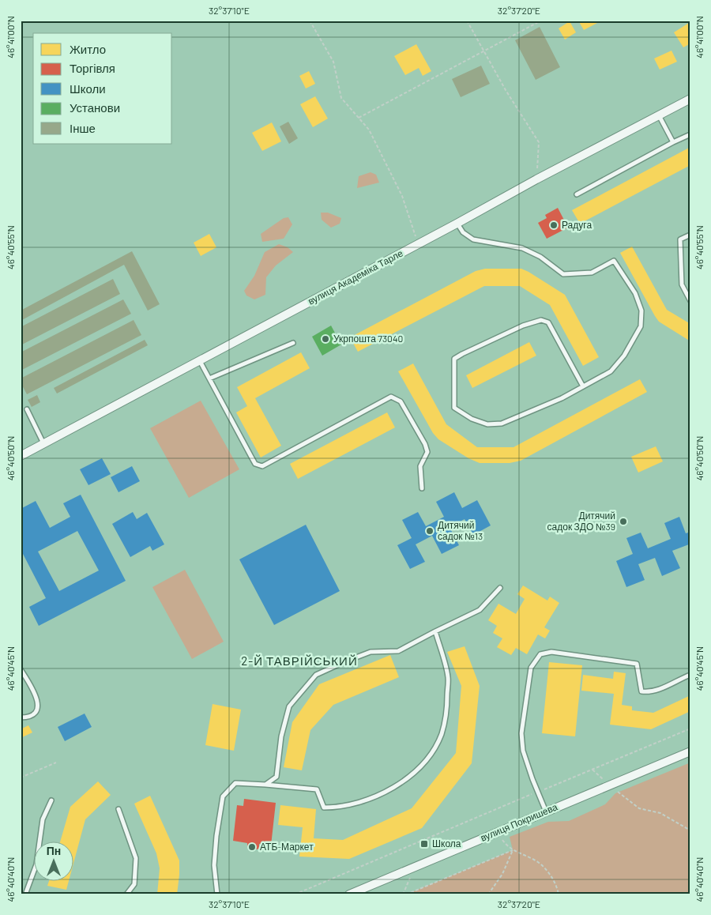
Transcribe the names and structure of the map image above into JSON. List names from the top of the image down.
{
  "streets": {
    "street": ["вулиця Академіка Тарле", "вулиця Покришева"]
  },
  "districts": ["2-Й ТАВРІЙСЬКИЙ"],
  "places": {
    "other": [
      "Радуга",
      "Укрпошта 73040",
      "Дитячий садок ЗДО №39",
      "Дитячий садок №13",
      "АТБ-Маркет"
    ],
    "transit": ["Школа"]
  },
  "legend": [
    "Житло",
    "Торгівля",
    "Школи",
    "Установи",
    "Інше"
  ],
  "north": "top",
  "coordinates": [
    "32°37'10\"E",
    "32°37'20\"E",
    "46°41'00\"N",
    "46°40'55\"N",
    "46°40'50\"N",
    "46°40'45\"N",
    "46°40'40\"N"
  ]
}
